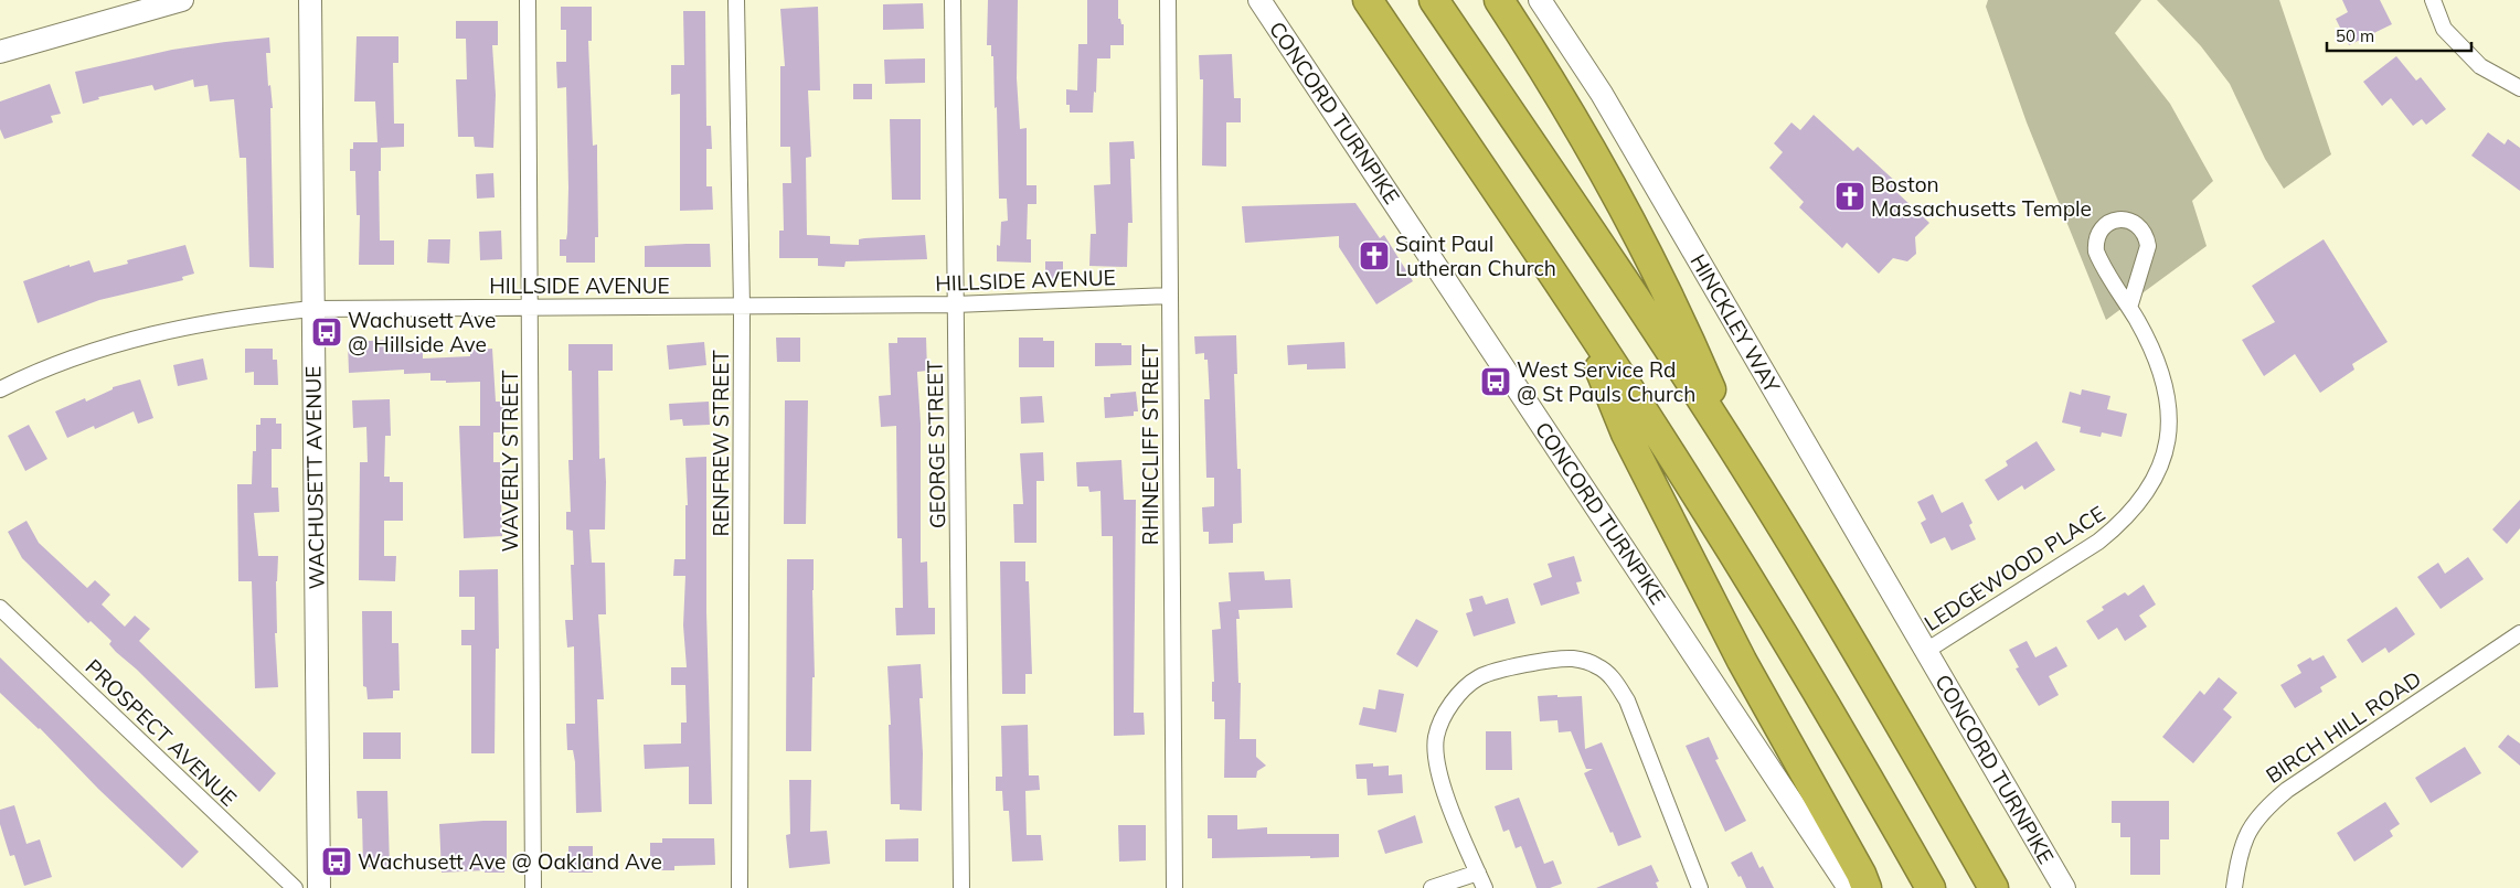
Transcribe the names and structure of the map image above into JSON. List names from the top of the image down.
{
  "streets": {
    "main road": ["CONCORD TURNPIKE", "HINCKLEY WAY", "WACHUSETT AVENUE"],
    "street": [
      "HILLSIDE AVENUE",
      "RENFREW STREET",
      "GEORGE STREET",
      "RHINECLIFF STREET",
      "WAVERLY STREET",
      "LEDGEWOOD PLACE",
      "BIRCH HILL ROAD",
      "PROSPECT AVENUE"
    ]
  },
  "crossings": [
    ["CONCORD TURNPIKE", "HINCKLEY WAY"],
    ["CONCORD TURNPIKE", "LEDGEWOOD PLACE"],
    ["HILLSIDE AVENUE", "RENFREW STREET"],
    ["HILLSIDE AVENUE", "GEORGE STREET"],
    ["HILLSIDE AVENUE", "RHINECLIFF STREET"],
    ["HILLSIDE AVENUE", "WAVERLY STREET"],
    ["HILLSIDE AVENUE", "WACHUSETT AVENUE"],
    ["HINCKLEY WAY", "LEDGEWOOD PLACE"]
  ],
  "places": {
    "church": ["Boston Massachusetts Temple", "Saint Paul Lutheran Church"],
    "bus stop": ["Wachusett Ave @ Hillside Ave", "West Service Rd @ St Pauls Church", "Wachusett Ave @ Oakland Ave"]
  },
  "scale_bar": "50 m"
}
